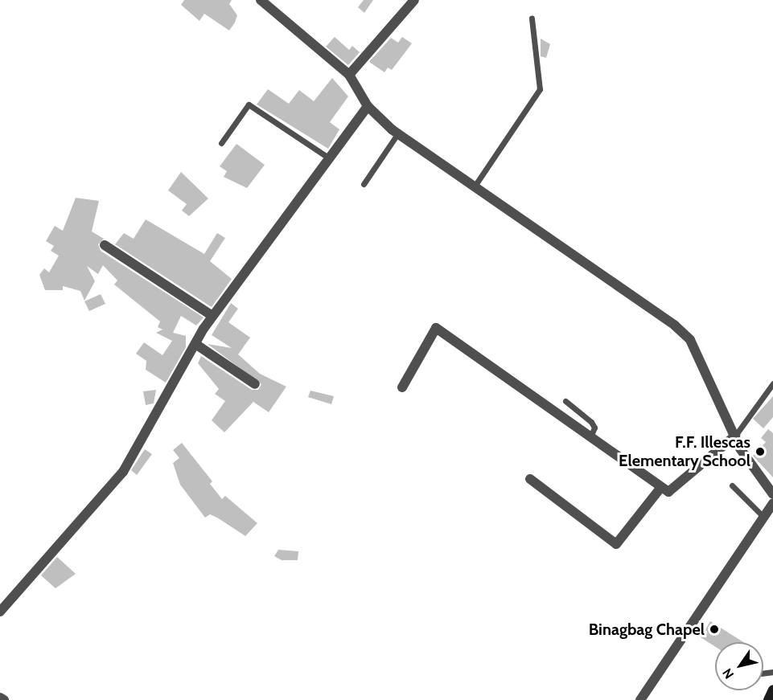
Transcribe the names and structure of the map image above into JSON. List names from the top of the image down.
{
  "places": ["F.F. Illescas Elementary School", "Binagbag Chapel"],
  "north": "bottom left"
}
